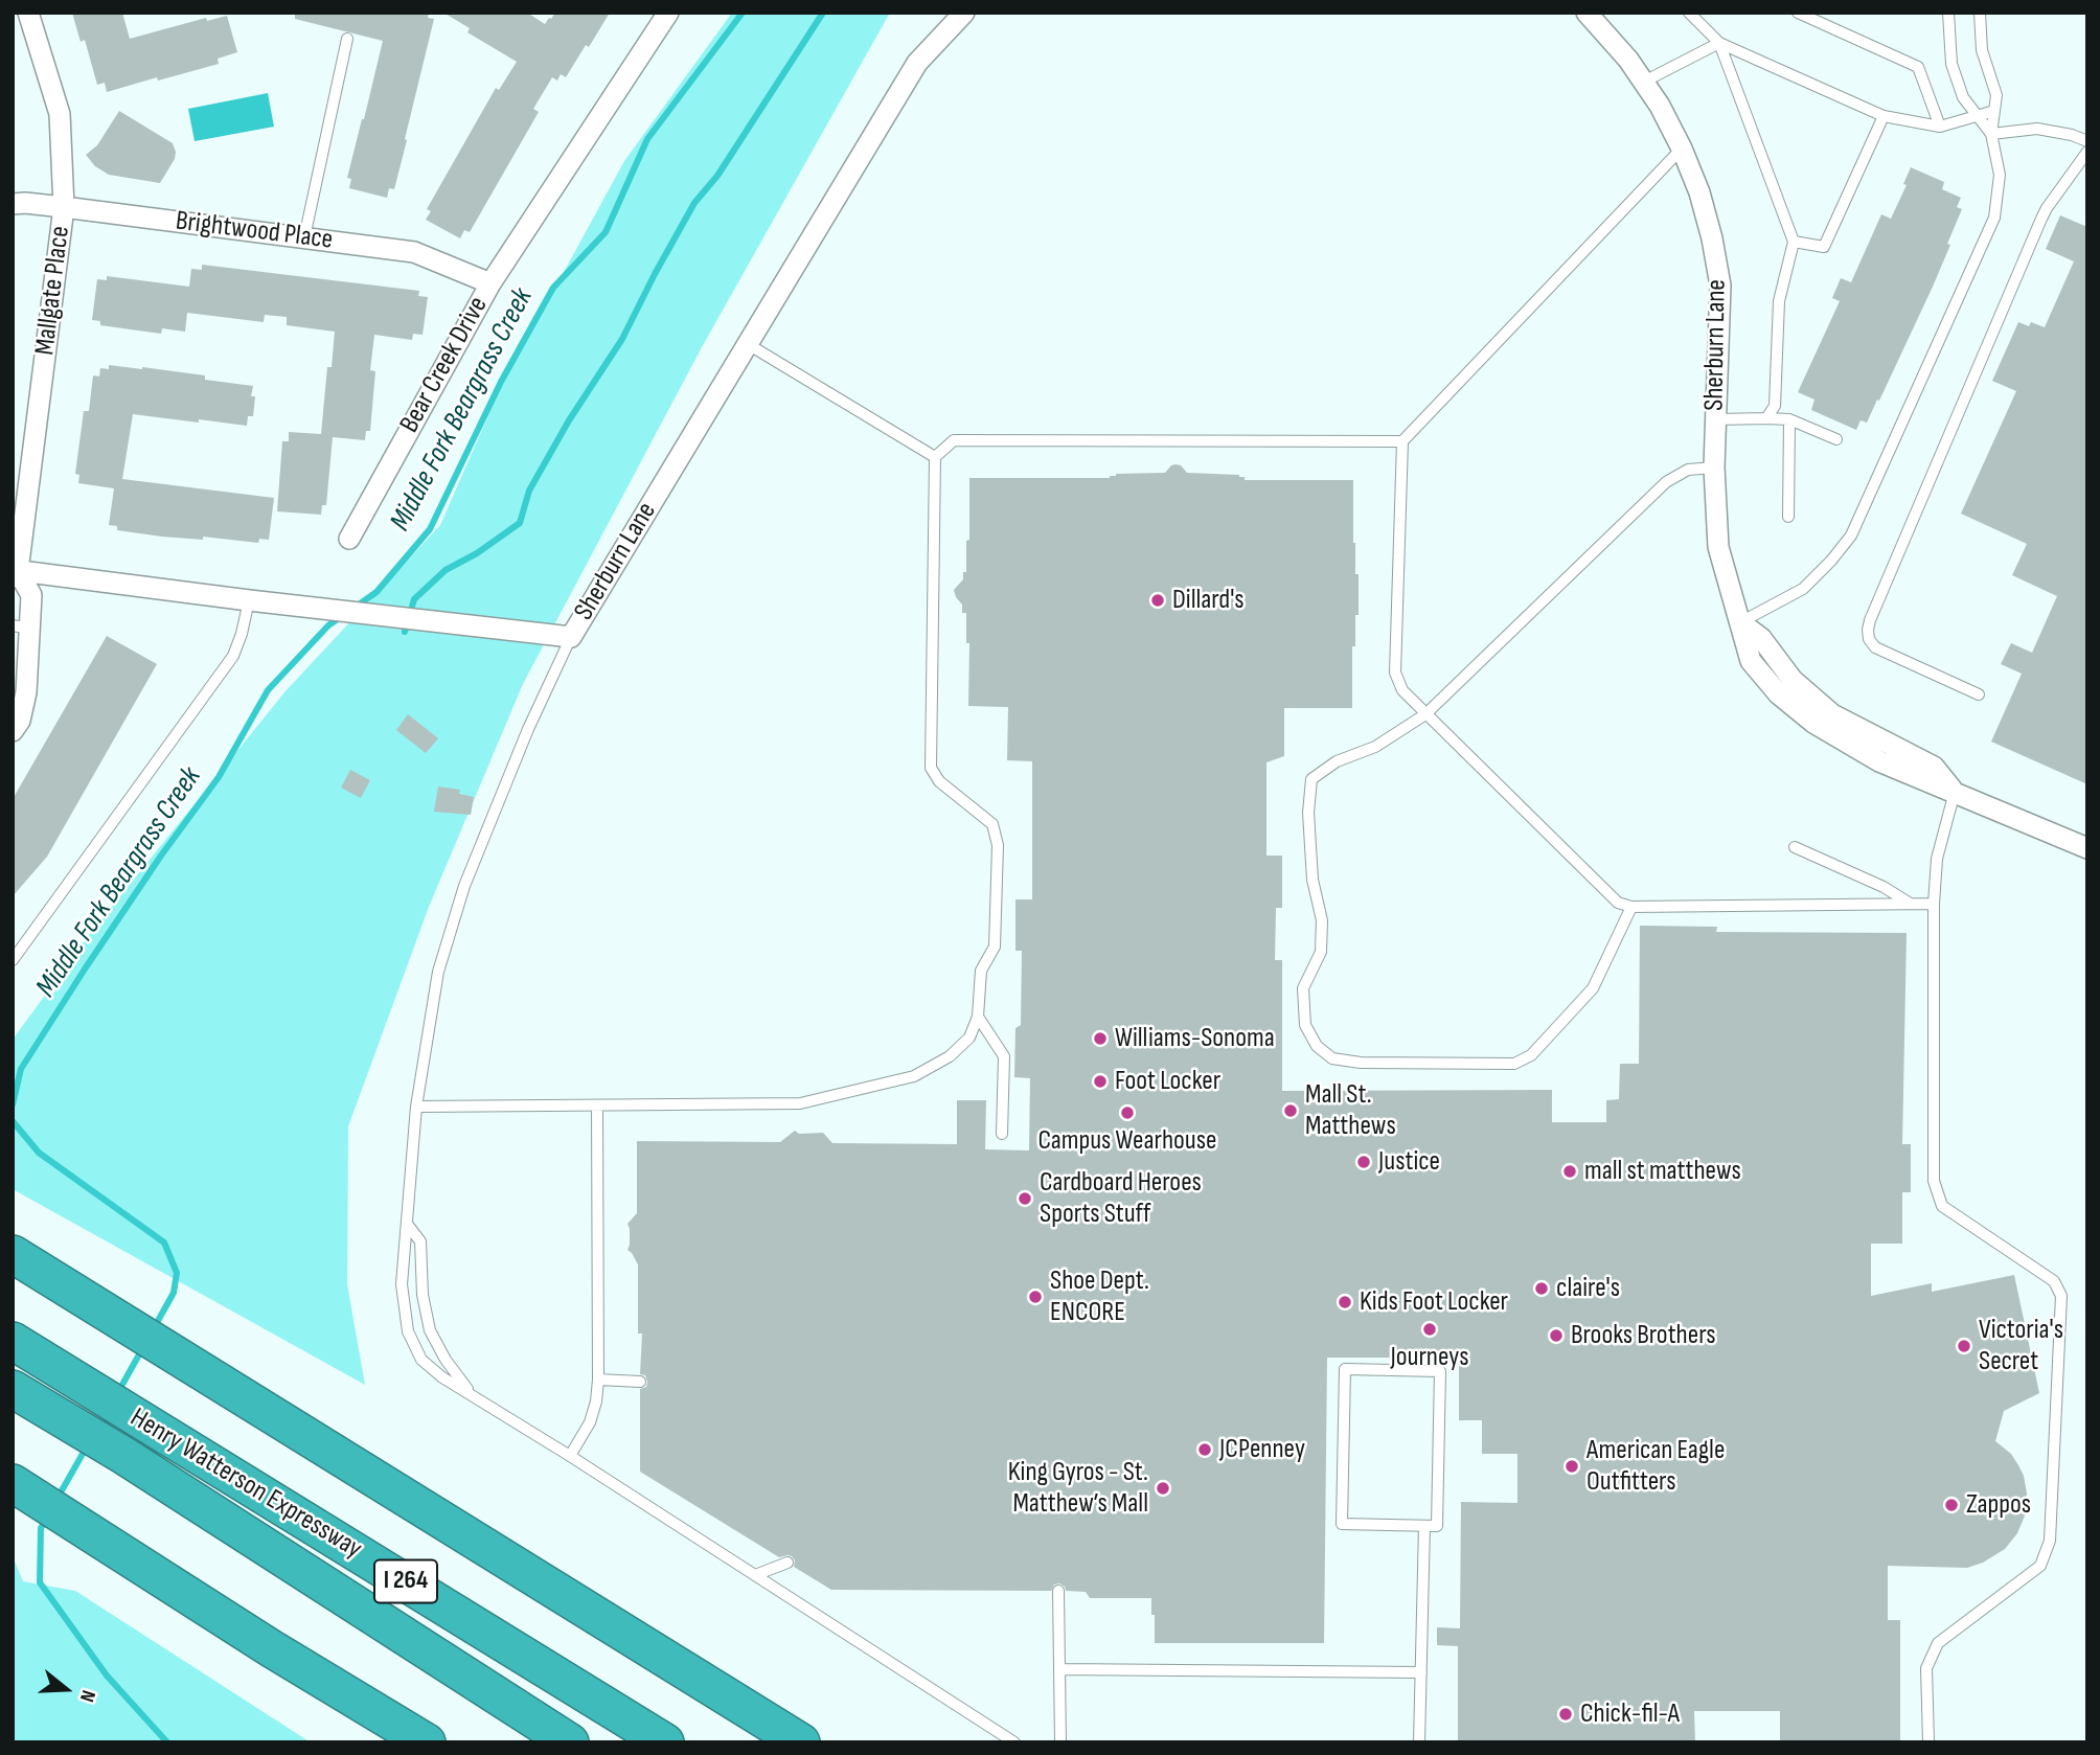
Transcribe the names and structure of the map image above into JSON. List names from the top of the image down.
{
  "streets": {
    "highway": ["Henry Watterson Expressway", "I 264"],
    "street": [
      "Brightwood Place",
      "Mallgate Place",
      "Sherburn Lane",
      "Bear Creek Drive"
    ]
  },
  "crossings": [
    ["Brightwood Place", "Mallgate Place"],
    ["Brightwood Place", "Bear Creek Drive"],
    ["Mallgate Place", "Sherburn Lane"]
  ],
  "water": ["Middle Fork Beargrass Creek"],
  "places": [
    "Dillard's",
    "Williams-Sonoma",
    "Foot Locker",
    "Mall St. Matthews",
    "Campus Wearhouse",
    "Justice",
    "mall st matthews",
    "Cardboard Heroes Sports Stuff",
    "claire's",
    "Shoe Dept. ENCORE",
    "Kids Foot Locker",
    "Journeys",
    "Brooks Brothers",
    "Victoria's Secret",
    "JCPenney",
    "American Eagle Outfitters",
    "King Gyros - St. Matthew’s Mall",
    "Zappos",
    "Chick-fil-A"
  ],
  "north": "right"
}
